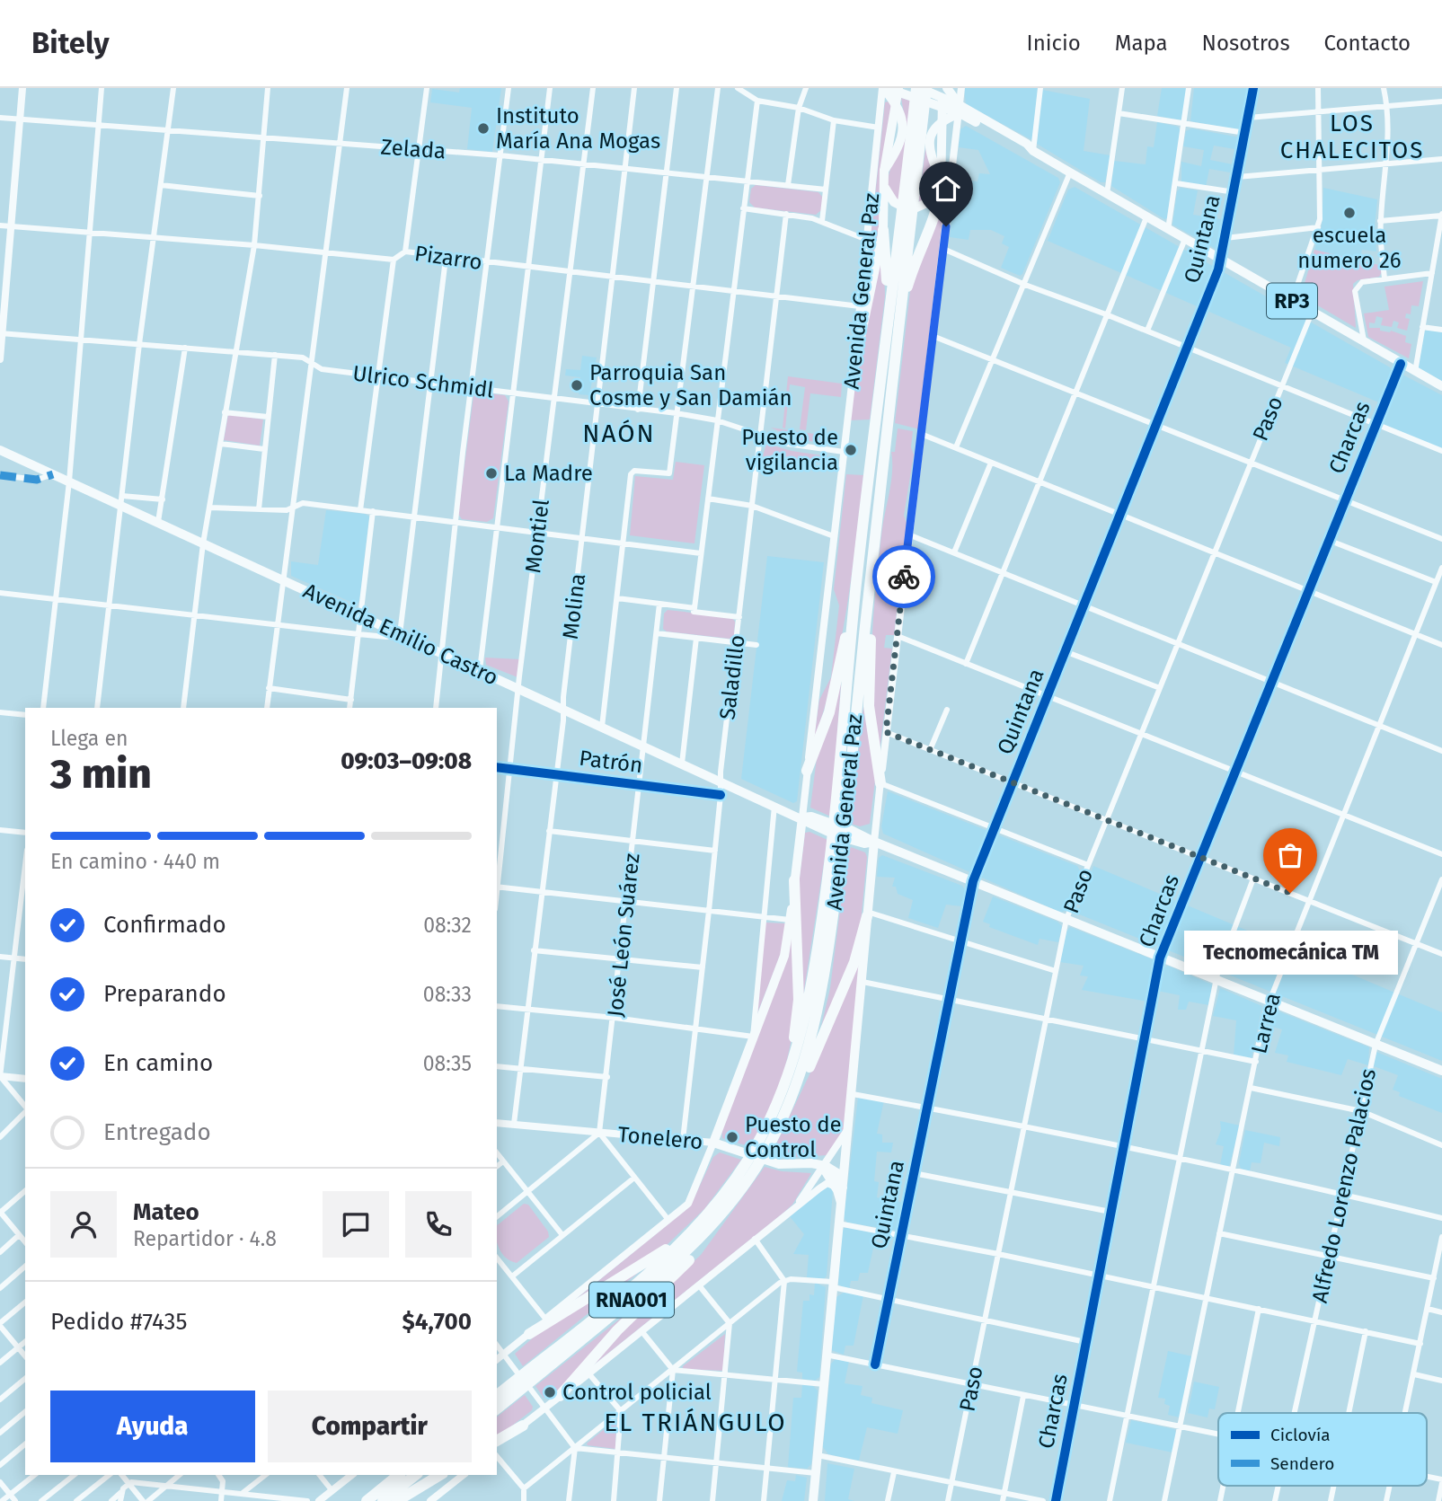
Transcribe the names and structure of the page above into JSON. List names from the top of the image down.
{
  "streets": {
    "highway": ["Avenida General Paz", "RNA001"],
    "main road": ["RP3", "Avenida Emilio Castro", "Tonelero"],
    "street": [
      "Zelada",
      "Quintana",
      "Pizarro",
      "Ulrico Schmidl",
      "Paso",
      "Charcas",
      "Montiel",
      "Molina",
      "Saladillo",
      "Patrón",
      "José León Suárez",
      "Larrea",
      "Alfredo Lorenzo Palacios"
    ]
  },
  "crossings": [
    ["Zelada", "Montiel"],
    ["Zelada", "Molina"],
    ["Quintana", "RP3"],
    ["Pizarro", "Avenida General Paz"],
    ["Pizarro", "Montiel"],
    ["Pizarro", "Molina"],
    ["Pizarro", "Saladillo"],
    ["Avenida General Paz", "RP3"],
    ["Avenida General Paz", "Ulrico Schmidl"],
    ["Avenida General Paz", "Avenida Emilio Castro"],
    ["Avenida General Paz", "Tonelero"],
    ["RP3", "Paso"],
    ["RP3", "Charcas"],
    ["Ulrico Schmidl", "Montiel"],
    ["Ulrico Schmidl", "Molina"],
    ["Ulrico Schmidl", "Saladillo"],
    ["Montiel", "Avenida Emilio Castro"],
    ["Montiel", "Patrón"],
    ["Molina", "Avenida Emilio Castro"],
    ["Molina", "Patrón"],
    ["Molina", "Tonelero"],
    ["Avenida Emilio Castro", "Saladillo"],
    ["Avenida Emilio Castro", "José León Suárez"],
    ["Saladillo", "Patrón"],
    ["Saladillo", "Tonelero"],
    ["Patrón", "José León Suárez"],
    ["José León Suárez", "Tonelero"]
  ],
  "districts": ["LOS CHALECITOS", "NAÓN", "EL TRIÁNGULO"],
  "places": [
    "Instituto María Ana Mogas",
    "escuela numero 26",
    "Parroquia San Cosme y San Damián",
    "Puesto de vigilancia",
    "La Madre",
    "Tecnomecánica TM",
    "Puesto de Control",
    "Control policial"
  ],
  "legend": ["Ciclovía", "Sendero"],
  "page": {
    "header": "Bitely",
    "nav": [
      "Inicio",
      "Mapa",
      "Nosotros",
      "Contacto"
    ],
    "heading": ["3 min", "Llega en", "09:03–09:08"],
    "panel": [
      "Mateo",
      "Repartidor · 4.8",
      "Pedido #7435",
      "$4,700"
    ],
    "bar": "En camino · 440 m",
    "list": [
      ["Confirmado", "08:32"],
      ["Preparando", "08:33"],
      ["En camino", "08:35"],
      "Entregado"
    ],
    "bubble": "Tecnomecánica TM",
    "buttons": ["Ayuda", "Compartir"]
  }
}
